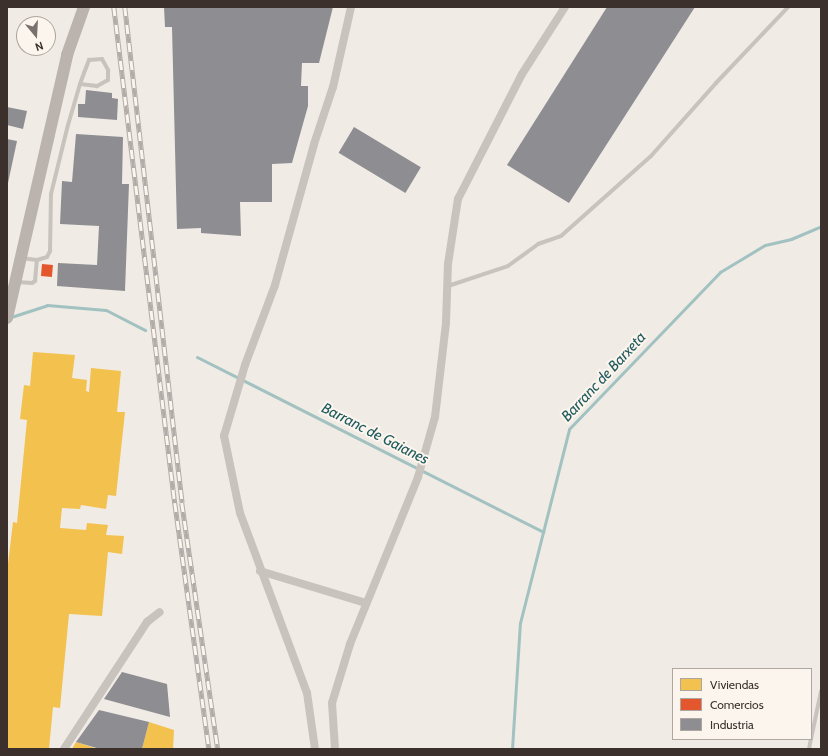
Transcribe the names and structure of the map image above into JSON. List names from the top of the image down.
{
  "water": ["Barranc de Barxeta", "Barranc de Gaianes"],
  "legend": ["Viviendas", "Comercios", "Industria"],
  "north": "bottom"
}
